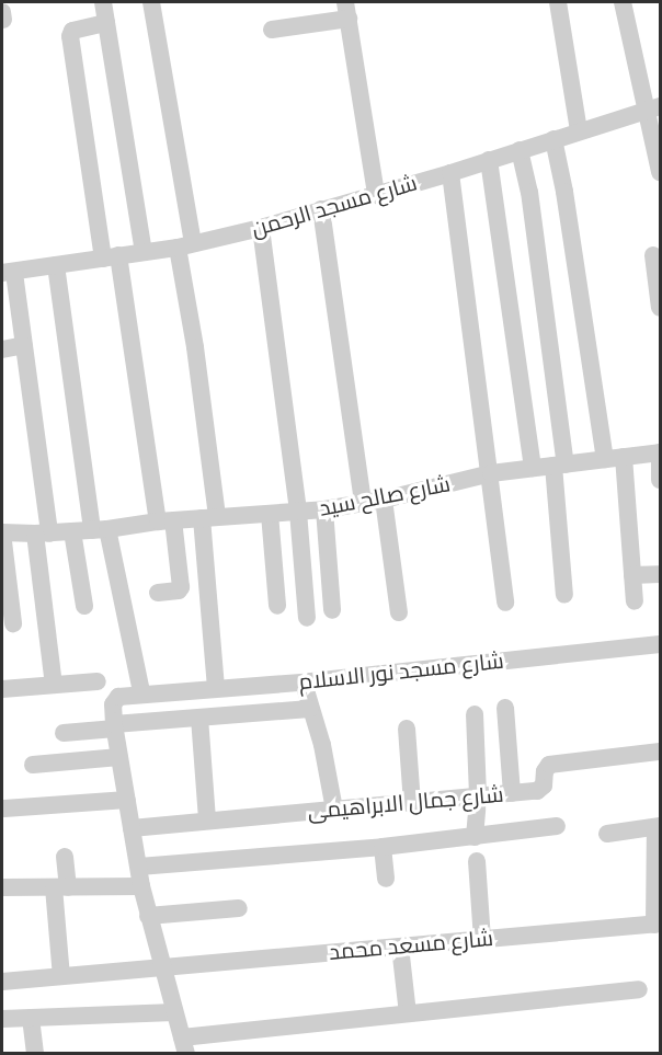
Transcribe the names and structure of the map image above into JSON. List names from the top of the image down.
{
  "streets": {
    "street": [
      "شارع مسجد الرحمن",
      "شارع صالح سيد",
      "شارع مسجد نور الاسلام",
      "شارع جمال الابراهيمى",
      "شارع مسعد محمد"
    ]
  }
}
